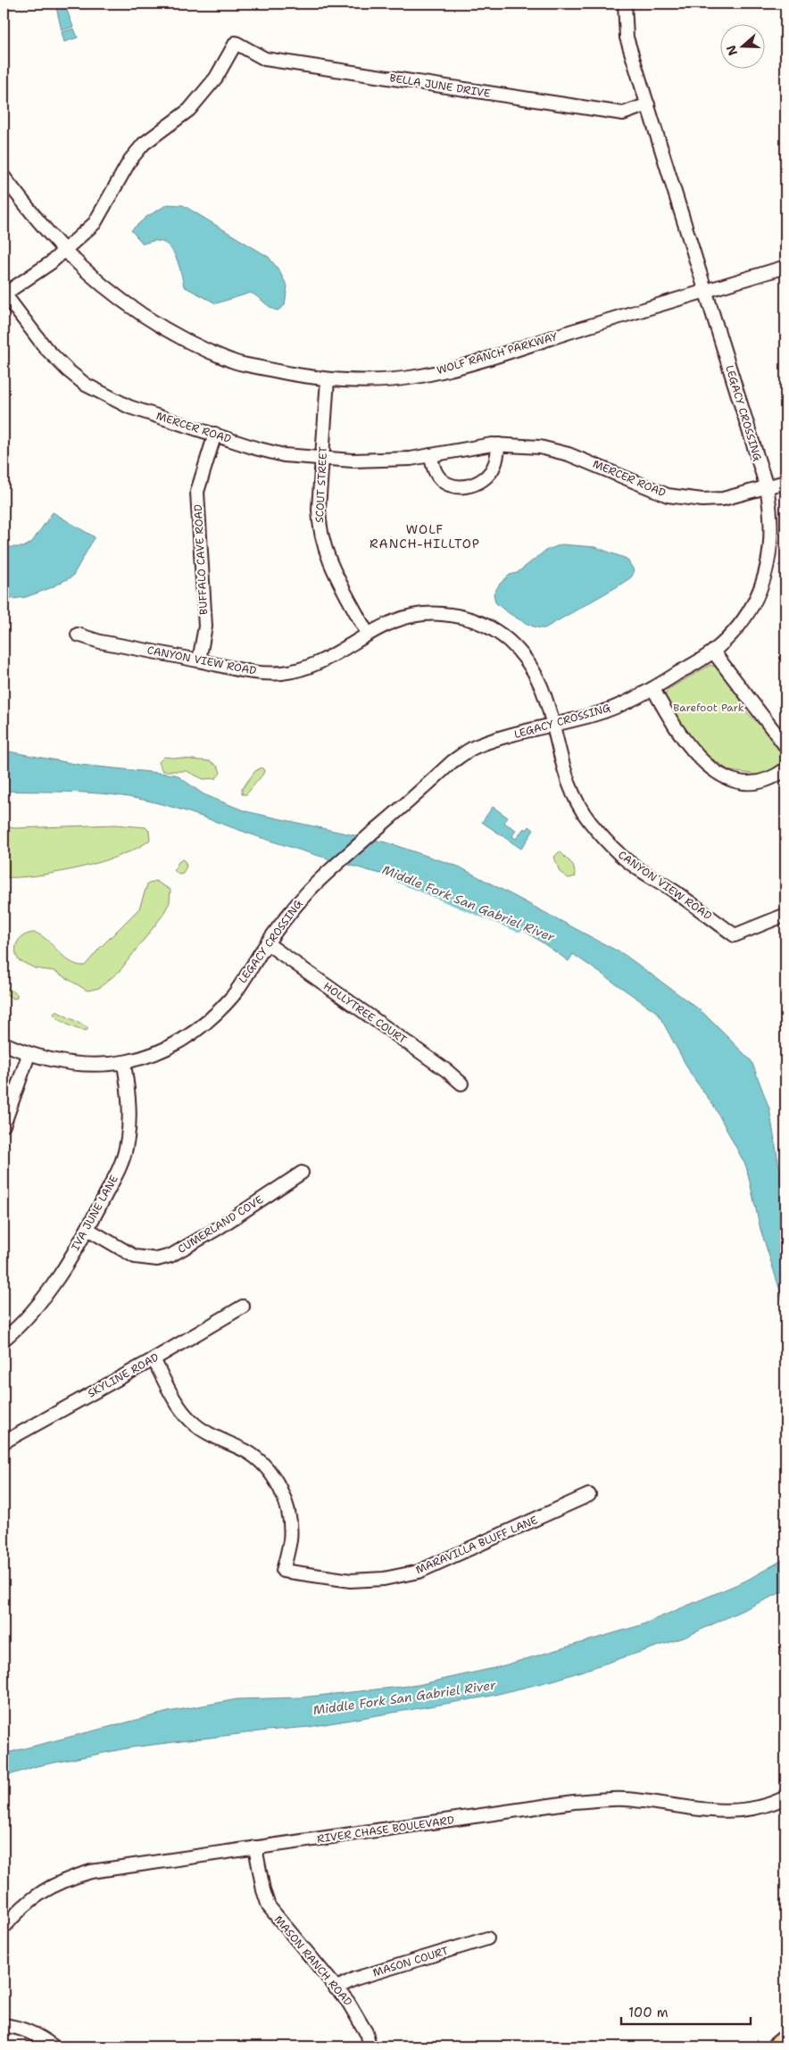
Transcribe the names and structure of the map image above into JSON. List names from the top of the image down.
{
  "streets": {
    "street": [
      "BELLA JUNE DRIVE",
      "WOLF RANCH PARKWAY",
      "LEGACY CROSSING",
      "MERCER ROAD",
      "SCOUT STREET",
      "BUFFALO CAVE ROAD",
      "CANYON VIEW ROAD",
      "HOLLYTREE COURT",
      "IVA JUNE LANE",
      "CUMERLAND COVE",
      "SKYLINE ROAD",
      "MARAVILLA BLUFF LANE",
      "RIVER CHASE BOULEVARD",
      "MASON RANCH ROAD",
      "MASON COURT"
    ]
  },
  "crossings": [
    ["BELLA JUNE DRIVE", "WOLF RANCH PARKWAY"],
    ["BELLA JUNE DRIVE", "LEGACY CROSSING"],
    ["WOLF RANCH PARKWAY", "LEGACY CROSSING"],
    ["WOLF RANCH PARKWAY", "SCOUT STREET"],
    ["LEGACY CROSSING", "MERCER ROAD"],
    ["LEGACY CROSSING", "CANYON VIEW ROAD"],
    ["LEGACY CROSSING", "HOLLYTREE COURT"],
    ["LEGACY CROSSING", "IVA JUNE LANE"],
    ["MERCER ROAD", "SCOUT STREET"],
    ["MERCER ROAD", "BUFFALO CAVE ROAD"],
    ["SCOUT STREET", "CANYON VIEW ROAD"],
    ["BUFFALO CAVE ROAD", "CANYON VIEW ROAD"],
    ["IVA JUNE LANE", "CUMERLAND COVE"],
    ["SKYLINE ROAD", "MARAVILLA BLUFF LANE"],
    ["RIVER CHASE BOULEVARD", "MASON RANCH ROAD"],
    ["MASON RANCH ROAD", "MASON COURT"]
  ],
  "districts": ["WOLF RANCH-HILLTOP"],
  "water": ["Middle Fork San Gabriel River"],
  "parks": ["Barefoot Park"],
  "scale_bar": "100 m",
  "north": "left"
}
